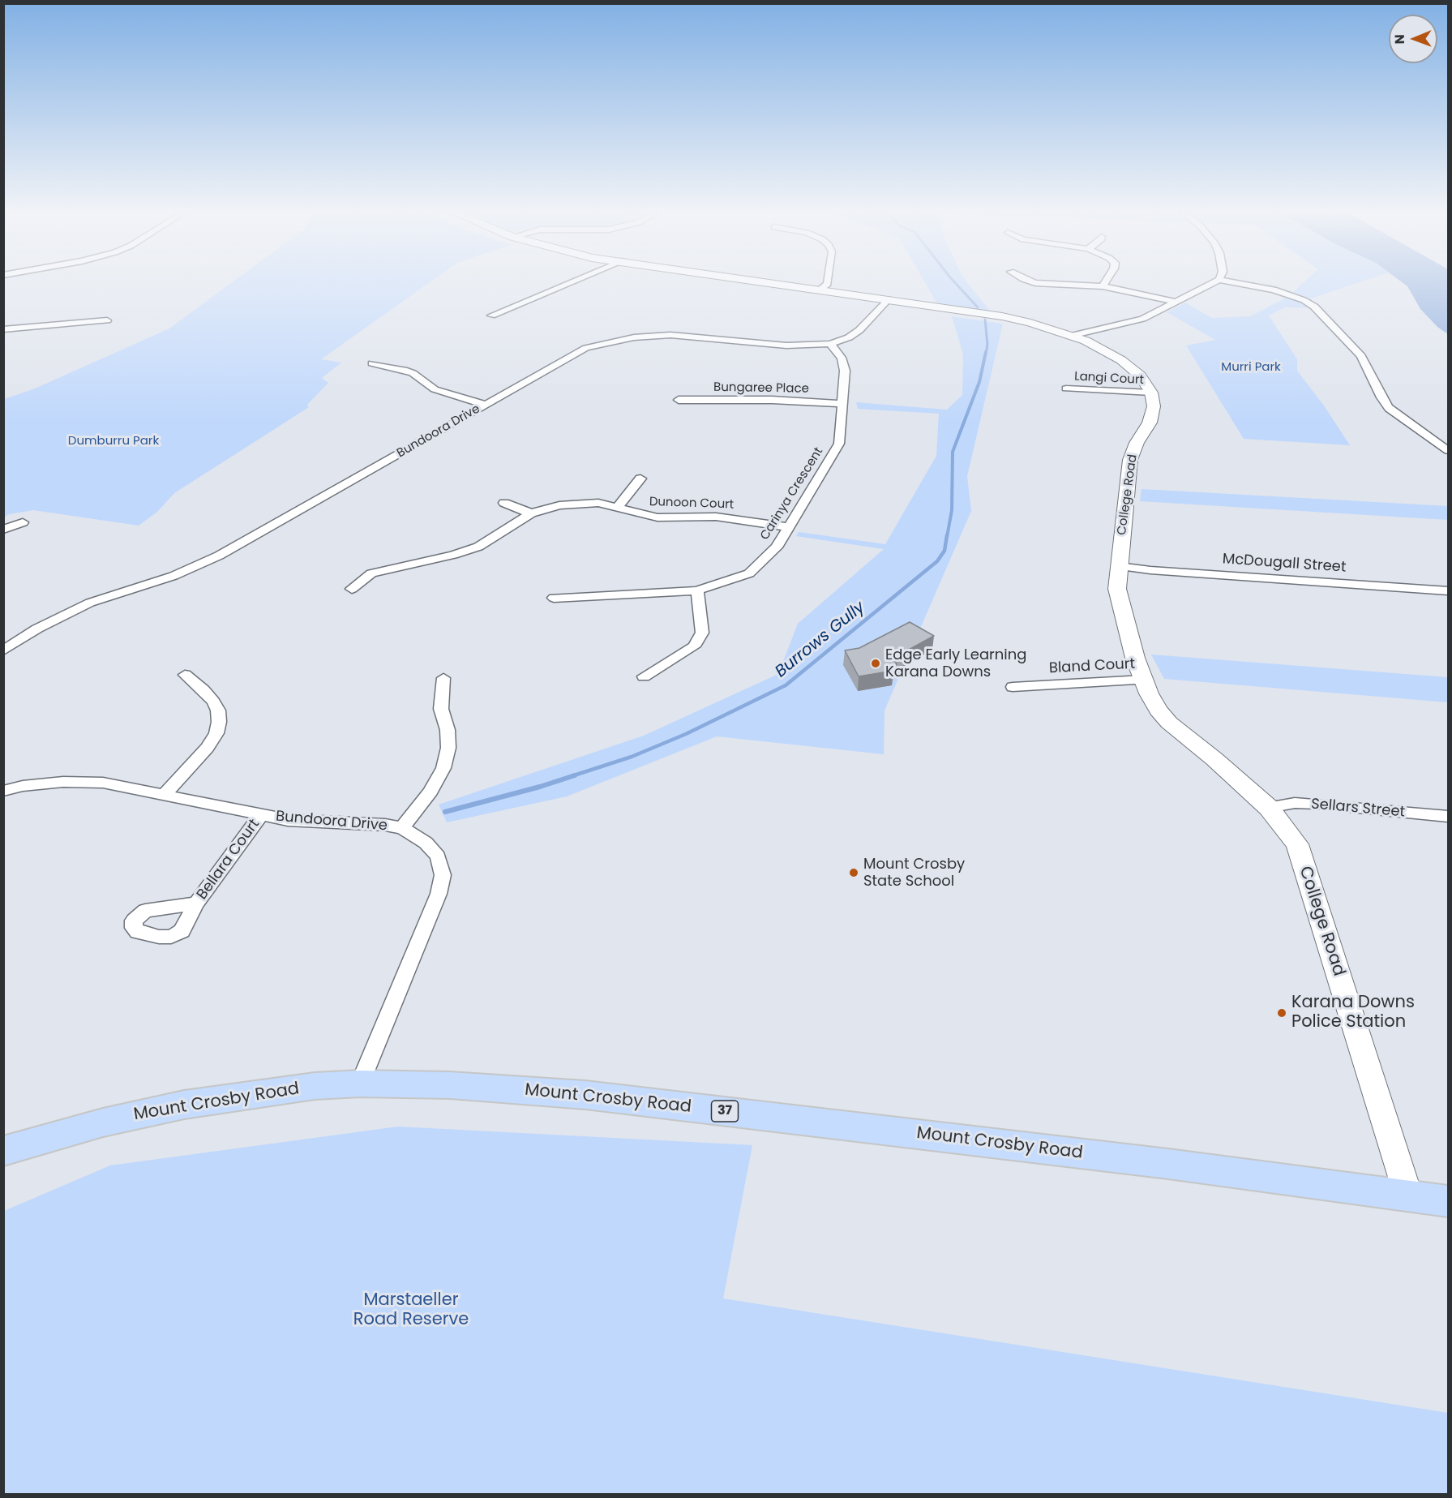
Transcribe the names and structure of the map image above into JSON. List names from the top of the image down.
{
  "streets": {
    "main road": ["College Road", "Mount Crosby Road", "37"],
    "street": [
      "Langi Court",
      "Bungaree Place",
      "Bundoora Drive",
      "Carinya Crescent",
      "Dunoon Court",
      "McDougall Street",
      "Bland Court",
      "Sellars Street",
      "Bellara Court"
    ]
  },
  "crossings": [
    ["Langi Court", "College Road"],
    ["Bungaree Place", "Carinya Crescent"],
    ["Bundoora Drive", "Carinya Crescent"],
    ["Bundoora Drive", "Bellara Court"],
    ["Bundoora Drive", "Mount Crosby Road"],
    ["Carinya Crescent", "Dunoon Court"],
    ["College Road", "McDougall Street"],
    ["College Road", "Bland Court"],
    ["College Road", "Sellars Street"],
    ["College Road", "Mount Crosby Road"]
  ],
  "water": ["Burrows Gully"],
  "parks": ["Murri Park", "Dumburru Park", "Marstaeller Road Reserve"],
  "places": ["Edge Early Learning Karana Downs", "Mount Crosby State School", "Karana Downs Police Station"],
  "north": "left"
}
